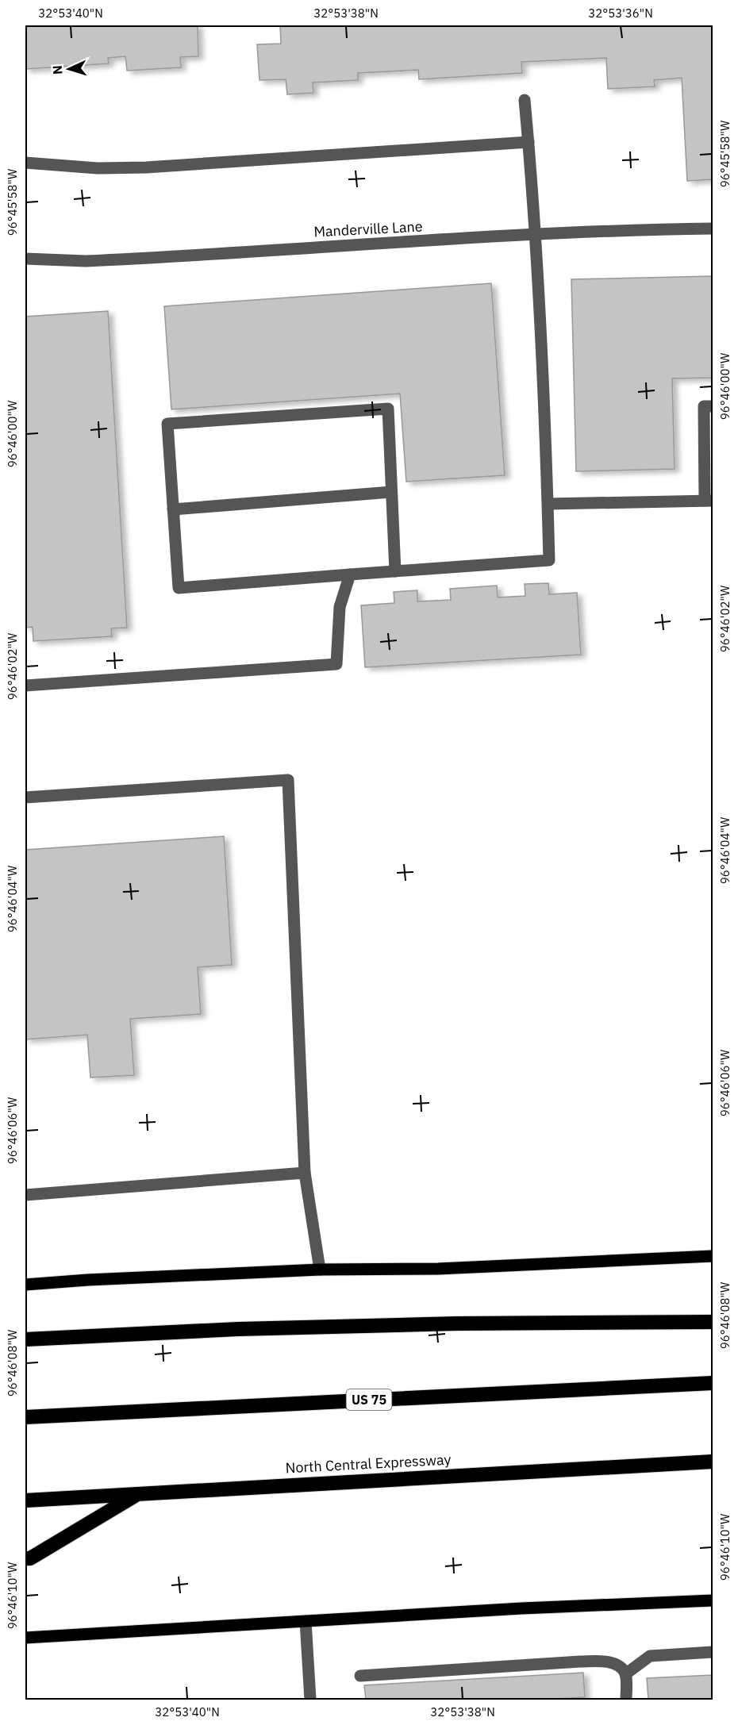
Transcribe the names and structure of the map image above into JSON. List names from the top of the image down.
{
  "streets": {
    "highway": ["US 75", "North Central Expressway"],
    "street": ["Manderville Lane"]
  },
  "north": "left",
  "coordinates": [
    "32°53'40\"N",
    "32°53'38\"N",
    "32°53'36\"N",
    "96°45'58\"W",
    "96°46'00\"W",
    "96°46'02\"W",
    "96°46'04\"W",
    "96°46'06\"W",
    "96°46'08\"W",
    "96°46'10\"W"
  ]
}
